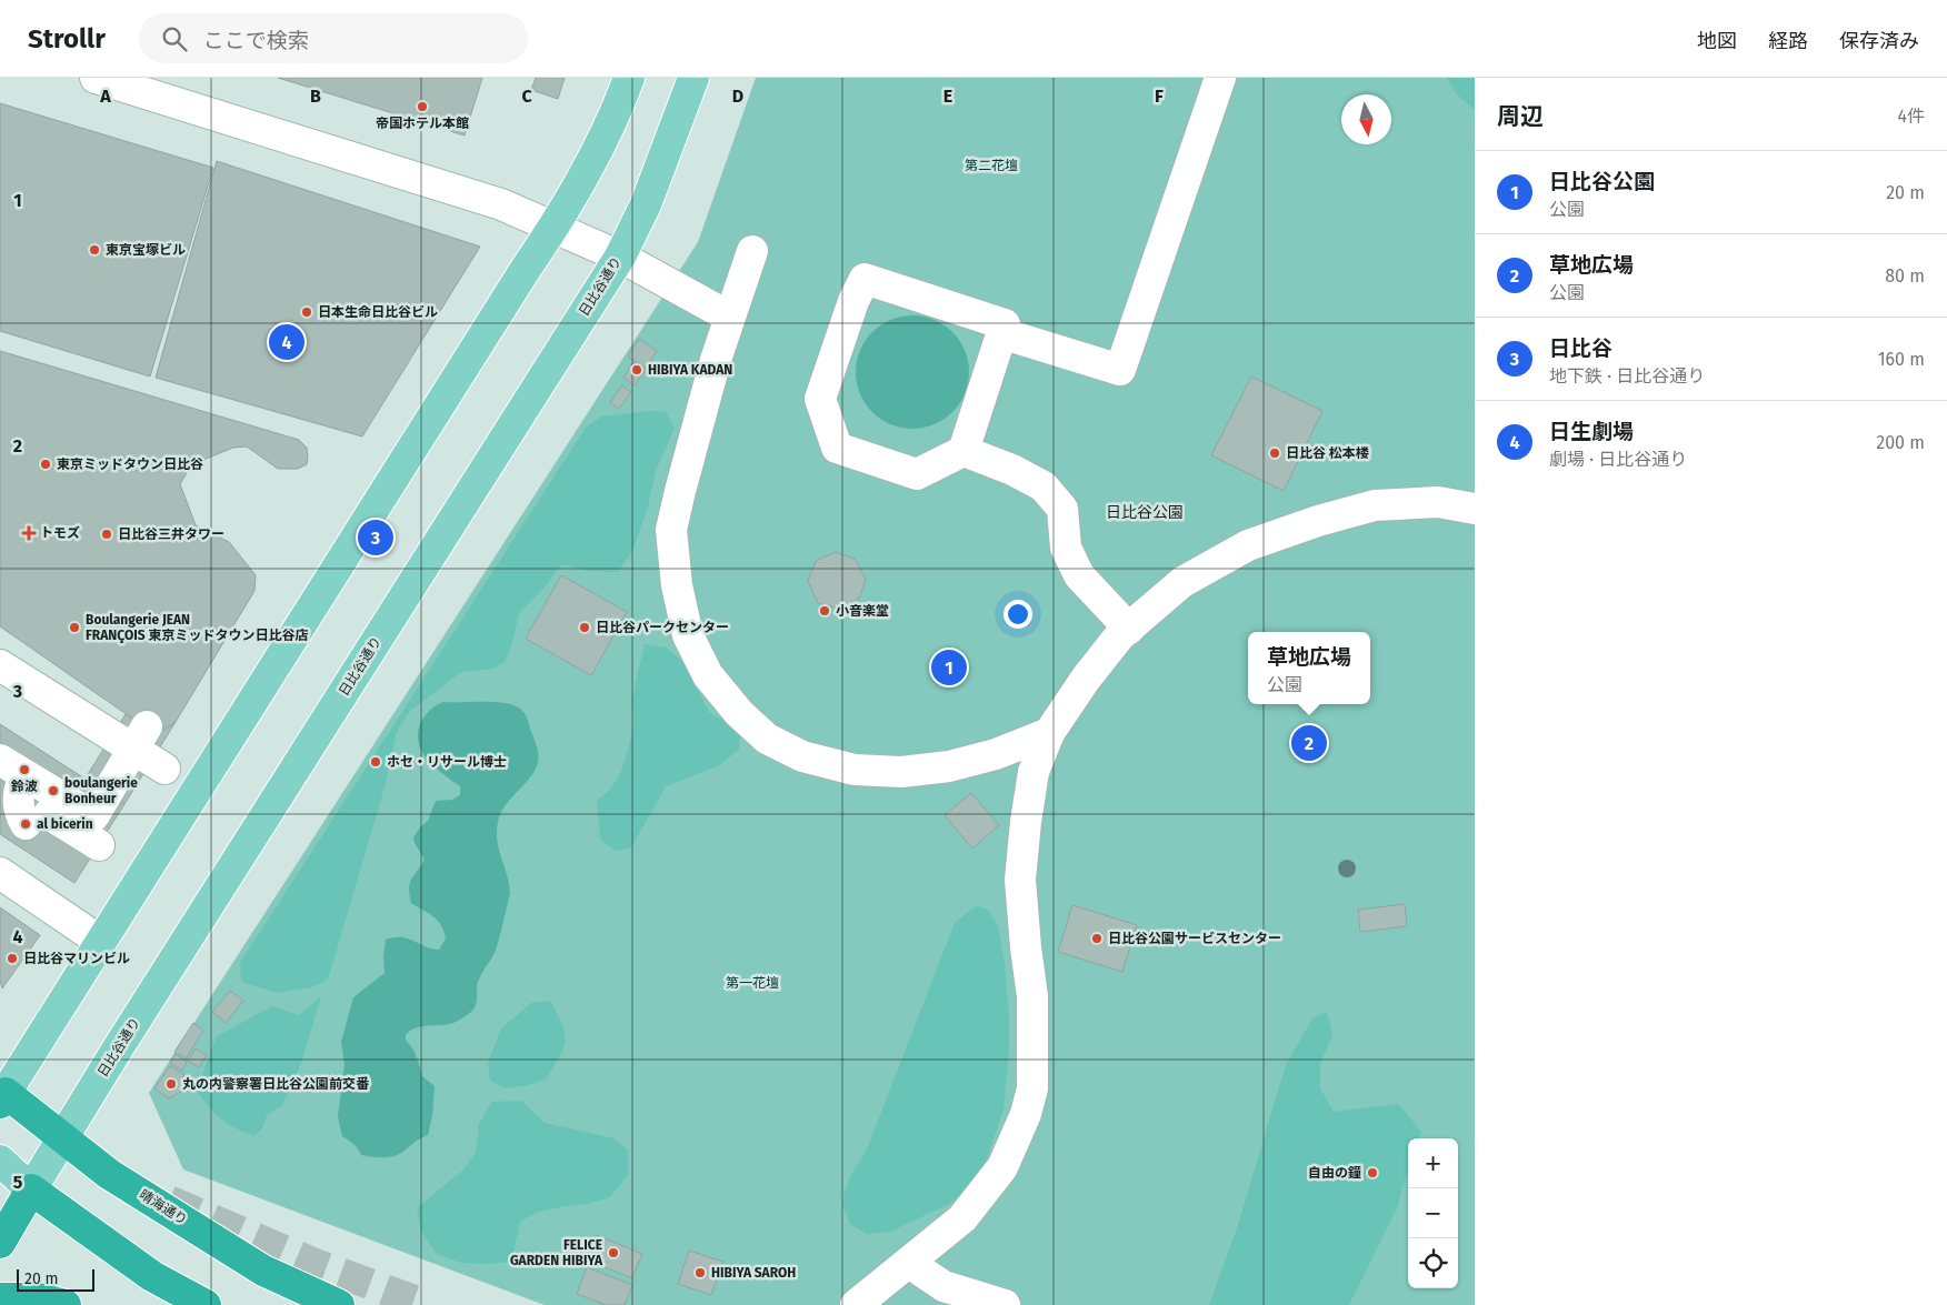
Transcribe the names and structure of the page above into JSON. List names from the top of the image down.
{
  "streets": {
    "highway": ["日比谷通り", "晴海通り"]
  },
  "crossings": [
    ["日比谷通り", "晴海通り"]
  ],
  "districts": ["日比谷公園"],
  "parks": ["第二花壇", "第一花壇"],
  "places": {
    "other": [
      "帝国ホテル本館",
      "東京宝塚ビル",
      "日本生命日比谷ビル",
      "HIBIYA KADAN",
      "日比谷 松本楼",
      "東京ミッドタウン日比谷",
      "日比谷三井タワー",
      "小音楽堂",
      "Boulangerie JEAN FRANÇOIS 東京ミッドタウン日比谷店",
      "日比谷パークセンター",
      "ホセ・リサール博士",
      "鈴波",
      "boulangerie Bonheur",
      "al bicerin",
      "日比谷公園サービスセンター",
      "日比谷マリンビル",
      "丸の内警察署日比谷公園前交番",
      "自由の鐘",
      "FELICE GARDEN HIBIYA",
      "HIBIYA SAROH"
    ],
    "health": ["トモズ"]
  },
  "scale_bar": "20 m",
  "north": "bottom",
  "page": {
    "header": "Strollr",
    "search": "ここで検索",
    "nav": ["地図", "経路", "保存済み"],
    "heading": ["周辺", "4件"],
    "list": [
      {
        "mark": "1",
        "name": "日比谷公園",
        "note": "公園",
        "value": "20 m"
      },
      {
        "mark": "2",
        "name": "草地広場",
        "note": "公園",
        "value": "80 m"
      },
      {
        "mark": "3",
        "name": "日比谷",
        "note": "地下鉄 · 日比谷通り",
        "value": "160 m"
      },
      {
        "mark": "4",
        "name": "日生劇場",
        "note": "劇場 · 日比谷通り",
        "value": "200 m"
      }
    ],
    "pins": [
      "4",
      "3",
      "1",
      "2"
    ],
    "popup": ["草地広場", "公園"],
    "map_buttons": ["+", "−"],
    "scale": "20 m"
  },
  "grid": {
    "columns": [
      "A",
      "B",
      "C",
      "D",
      "E",
      "F"
    ],
    "rows": [
      "1",
      "2",
      "3",
      "4",
      "5"
    ]
  }
}
